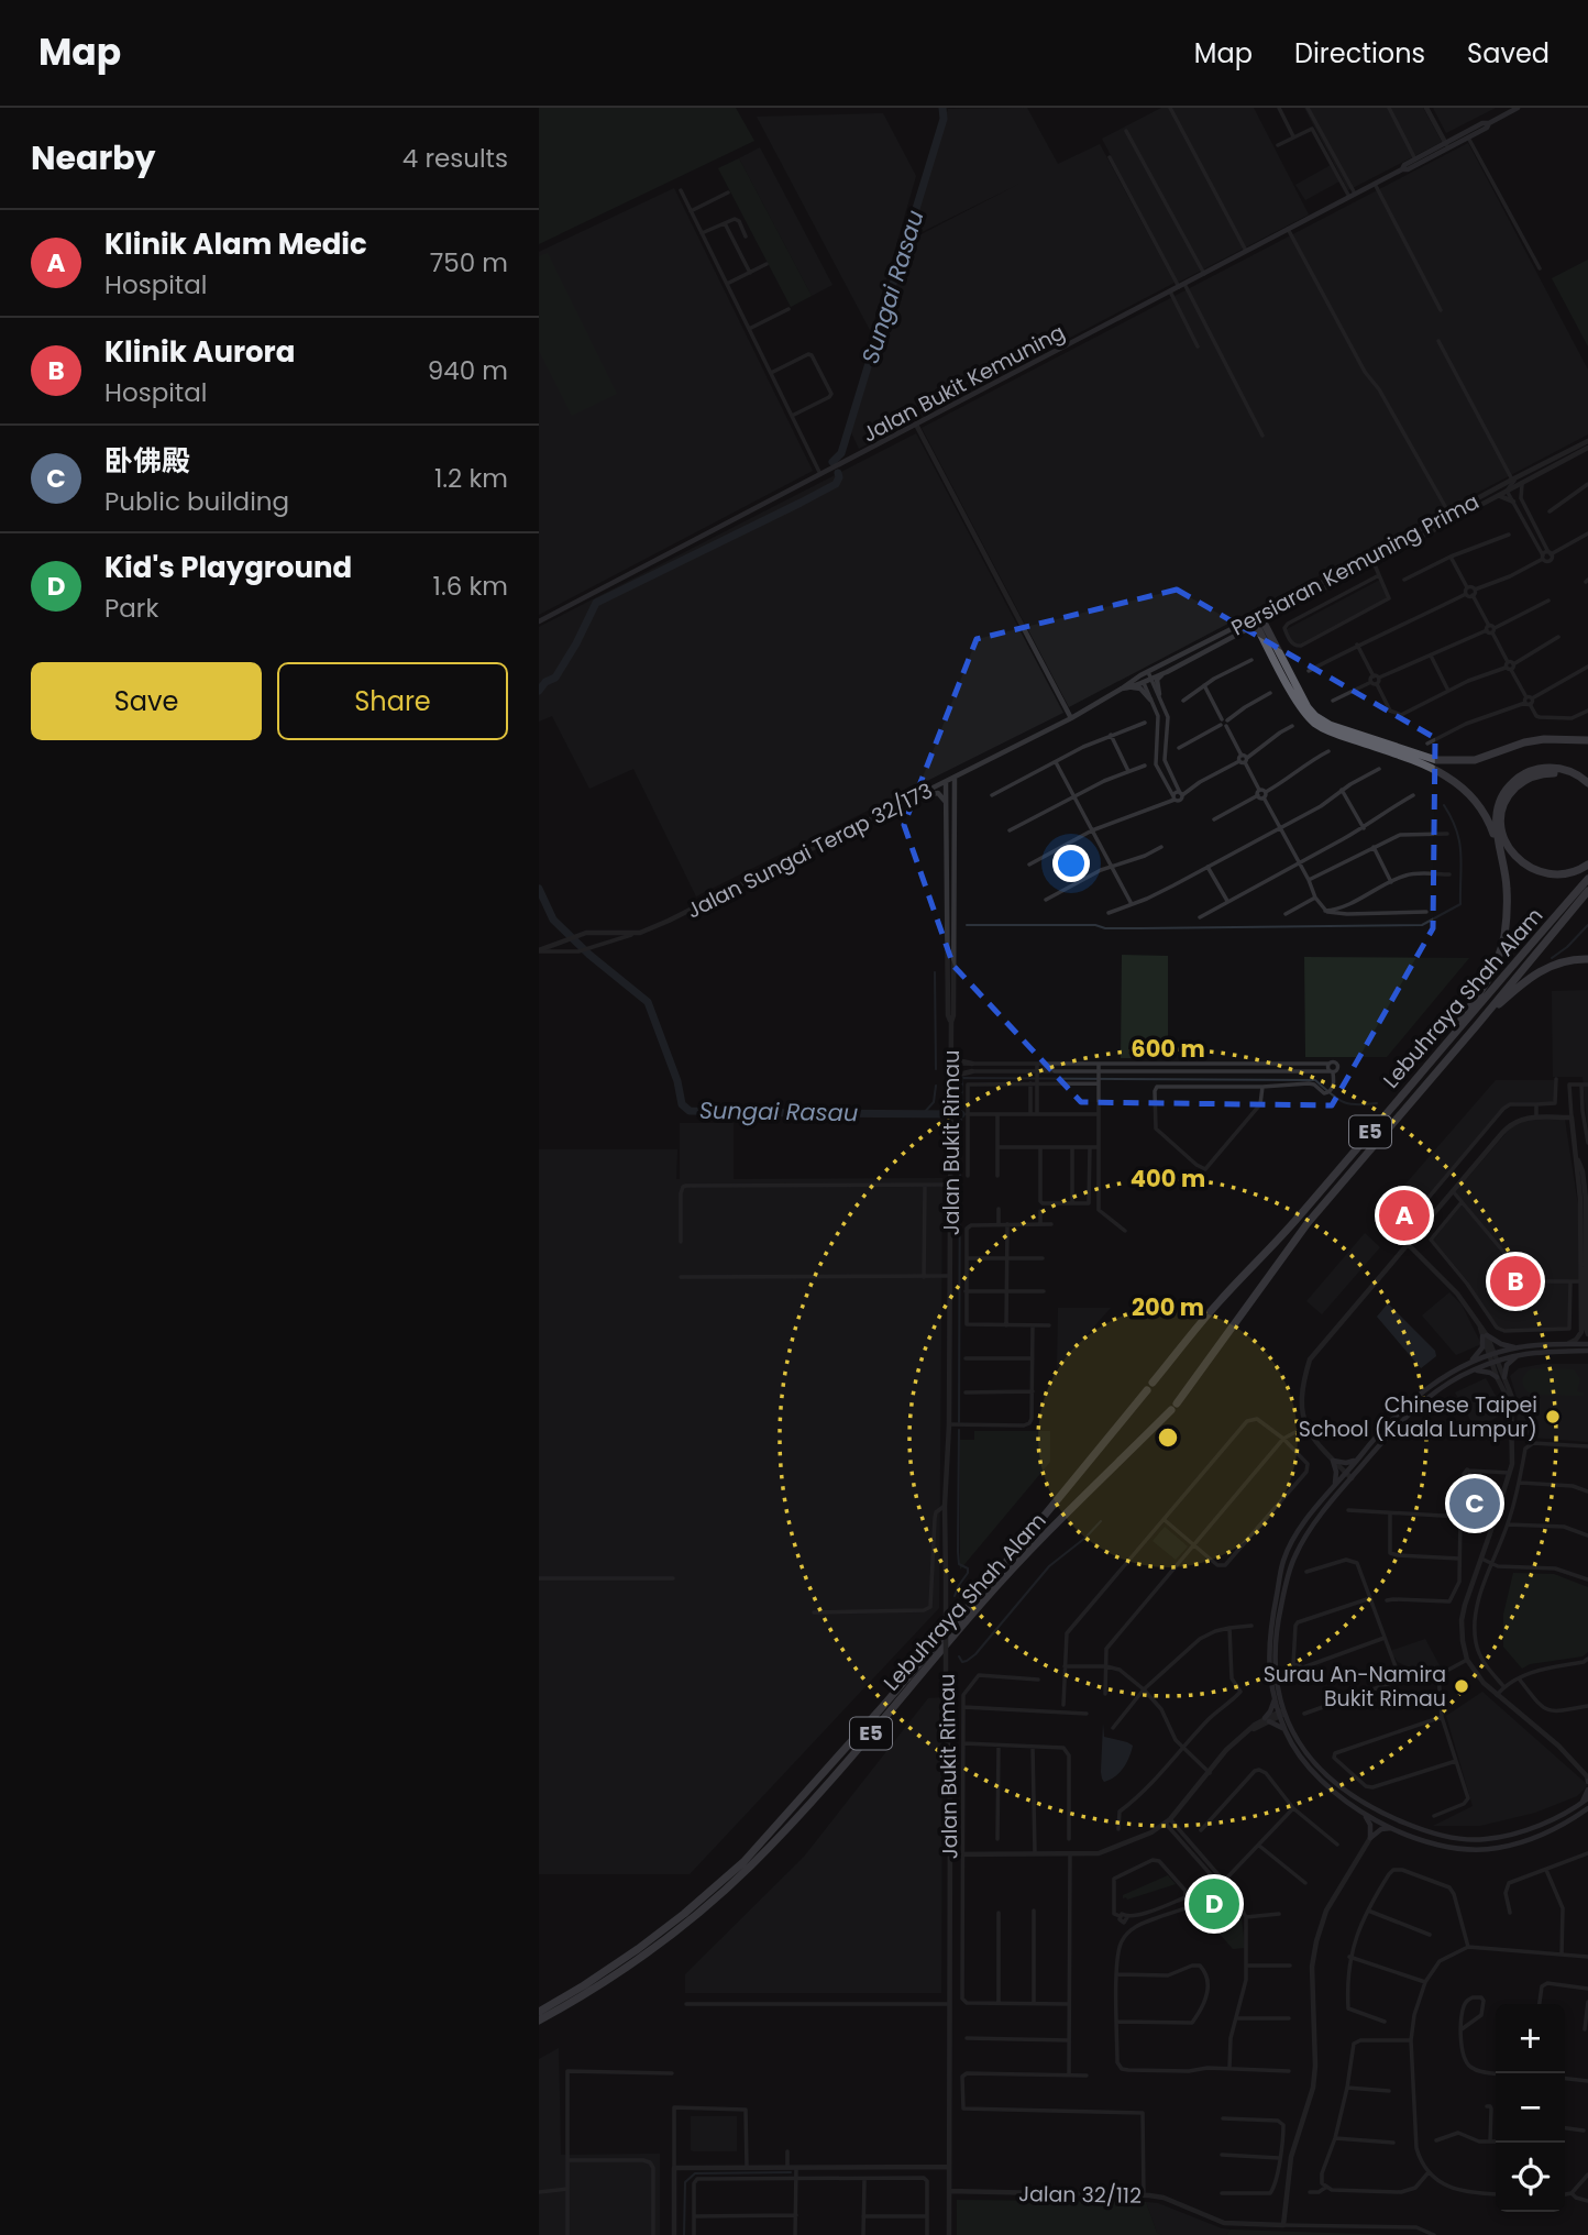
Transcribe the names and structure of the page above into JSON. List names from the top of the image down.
{
  "streets": {
    "highway": ["Lebuhraya Shah Alam", "E5"],
    "main road": ["Jalan Bukit Kemuning"],
    "street": [
      "Persiaran Kemuning Prima",
      "Jalan Sungai Terap 32/173",
      "Jalan Bukit Rimau",
      "Jalan 32/112"
    ]
  },
  "crossings": [
    ["Persiaran Kemuning Prima", "Jalan Sungai Terap 32/173"],
    ["Jalan Sungai Terap 32/173", "Jalan Bukit Rimau"],
    ["Jalan Bukit Rimau", "Jalan 32/112"]
  ],
  "water": ["Sungai Rasau"],
  "places": ["Chinese Taipei School (Kuala Lumpur)", "Surau An-Namira Bukit Rimau"],
  "page": {
    "header": "Map",
    "nav": ["Map", "Directions", "Saved"],
    "heading": ["Nearby", "4 results"],
    "list": [
      {
        "mark": "A",
        "name": "Klinik Alam Medic",
        "note": "Hospital",
        "value": "750 m"
      },
      {
        "mark": "B",
        "name": "Klinik Aurora",
        "note": "Hospital",
        "value": "940 m"
      },
      {
        "mark": "C",
        "name": "卧佛殿",
        "note": "Public building",
        "value": "1.2 km"
      },
      {
        "mark": "D",
        "name": "Kid's Playground",
        "note": "Park",
        "value": "1.6 km"
      }
    ],
    "buttons": ["Save", "Share"],
    "pins": [
      "A",
      "B",
      "C",
      "D"
    ],
    "map_buttons": ["+", "−"]
  },
  "rings": ["600 m", "400 m", "200 m"]
}
